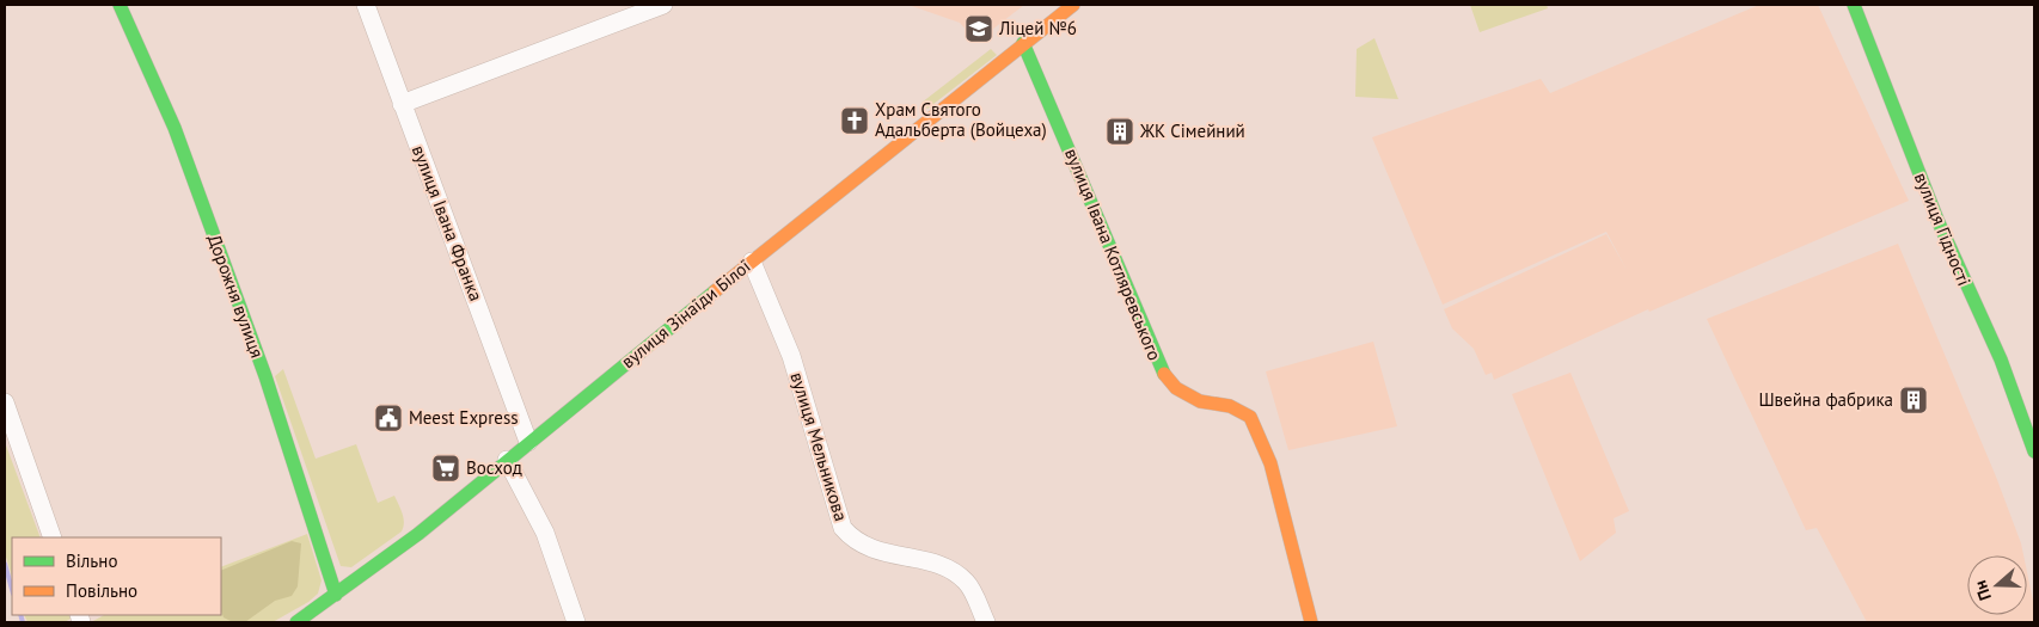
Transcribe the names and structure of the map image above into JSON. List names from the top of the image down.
{
  "streets": {
    "street": [
      "вулиця Івана Франка",
      "вулиця Гідності",
      "вулиця Івана Котляревського",
      "Дорожня вулиця",
      "вулиця Зінаїди Білої",
      "вулиця Мельникова"
    ]
  },
  "crossings": [
    ["вулиця Івана Франка", "вулиця Зінаїди Білої"],
    ["вулиця Івана Котляревського", "вулиця Зінаїди Білої"],
    ["Дорожня вулиця", "вулиця Зінаїди Білої"],
    ["вулиця Зінаїди Білої", "вулиця Мельникова"]
  ],
  "places": {
    "school or university": ["Ліцей №6"],
    "church": ["Храм Святого Адальберта (Войцеха)"],
    "building": ["ЖК Сімейний", "Швейна фабрика"],
    "public building": ["Meest Express"],
    "supermarket": ["Восход"]
  },
  "legend": ["Вільно", "Повільно"],
  "north": "left"
}
